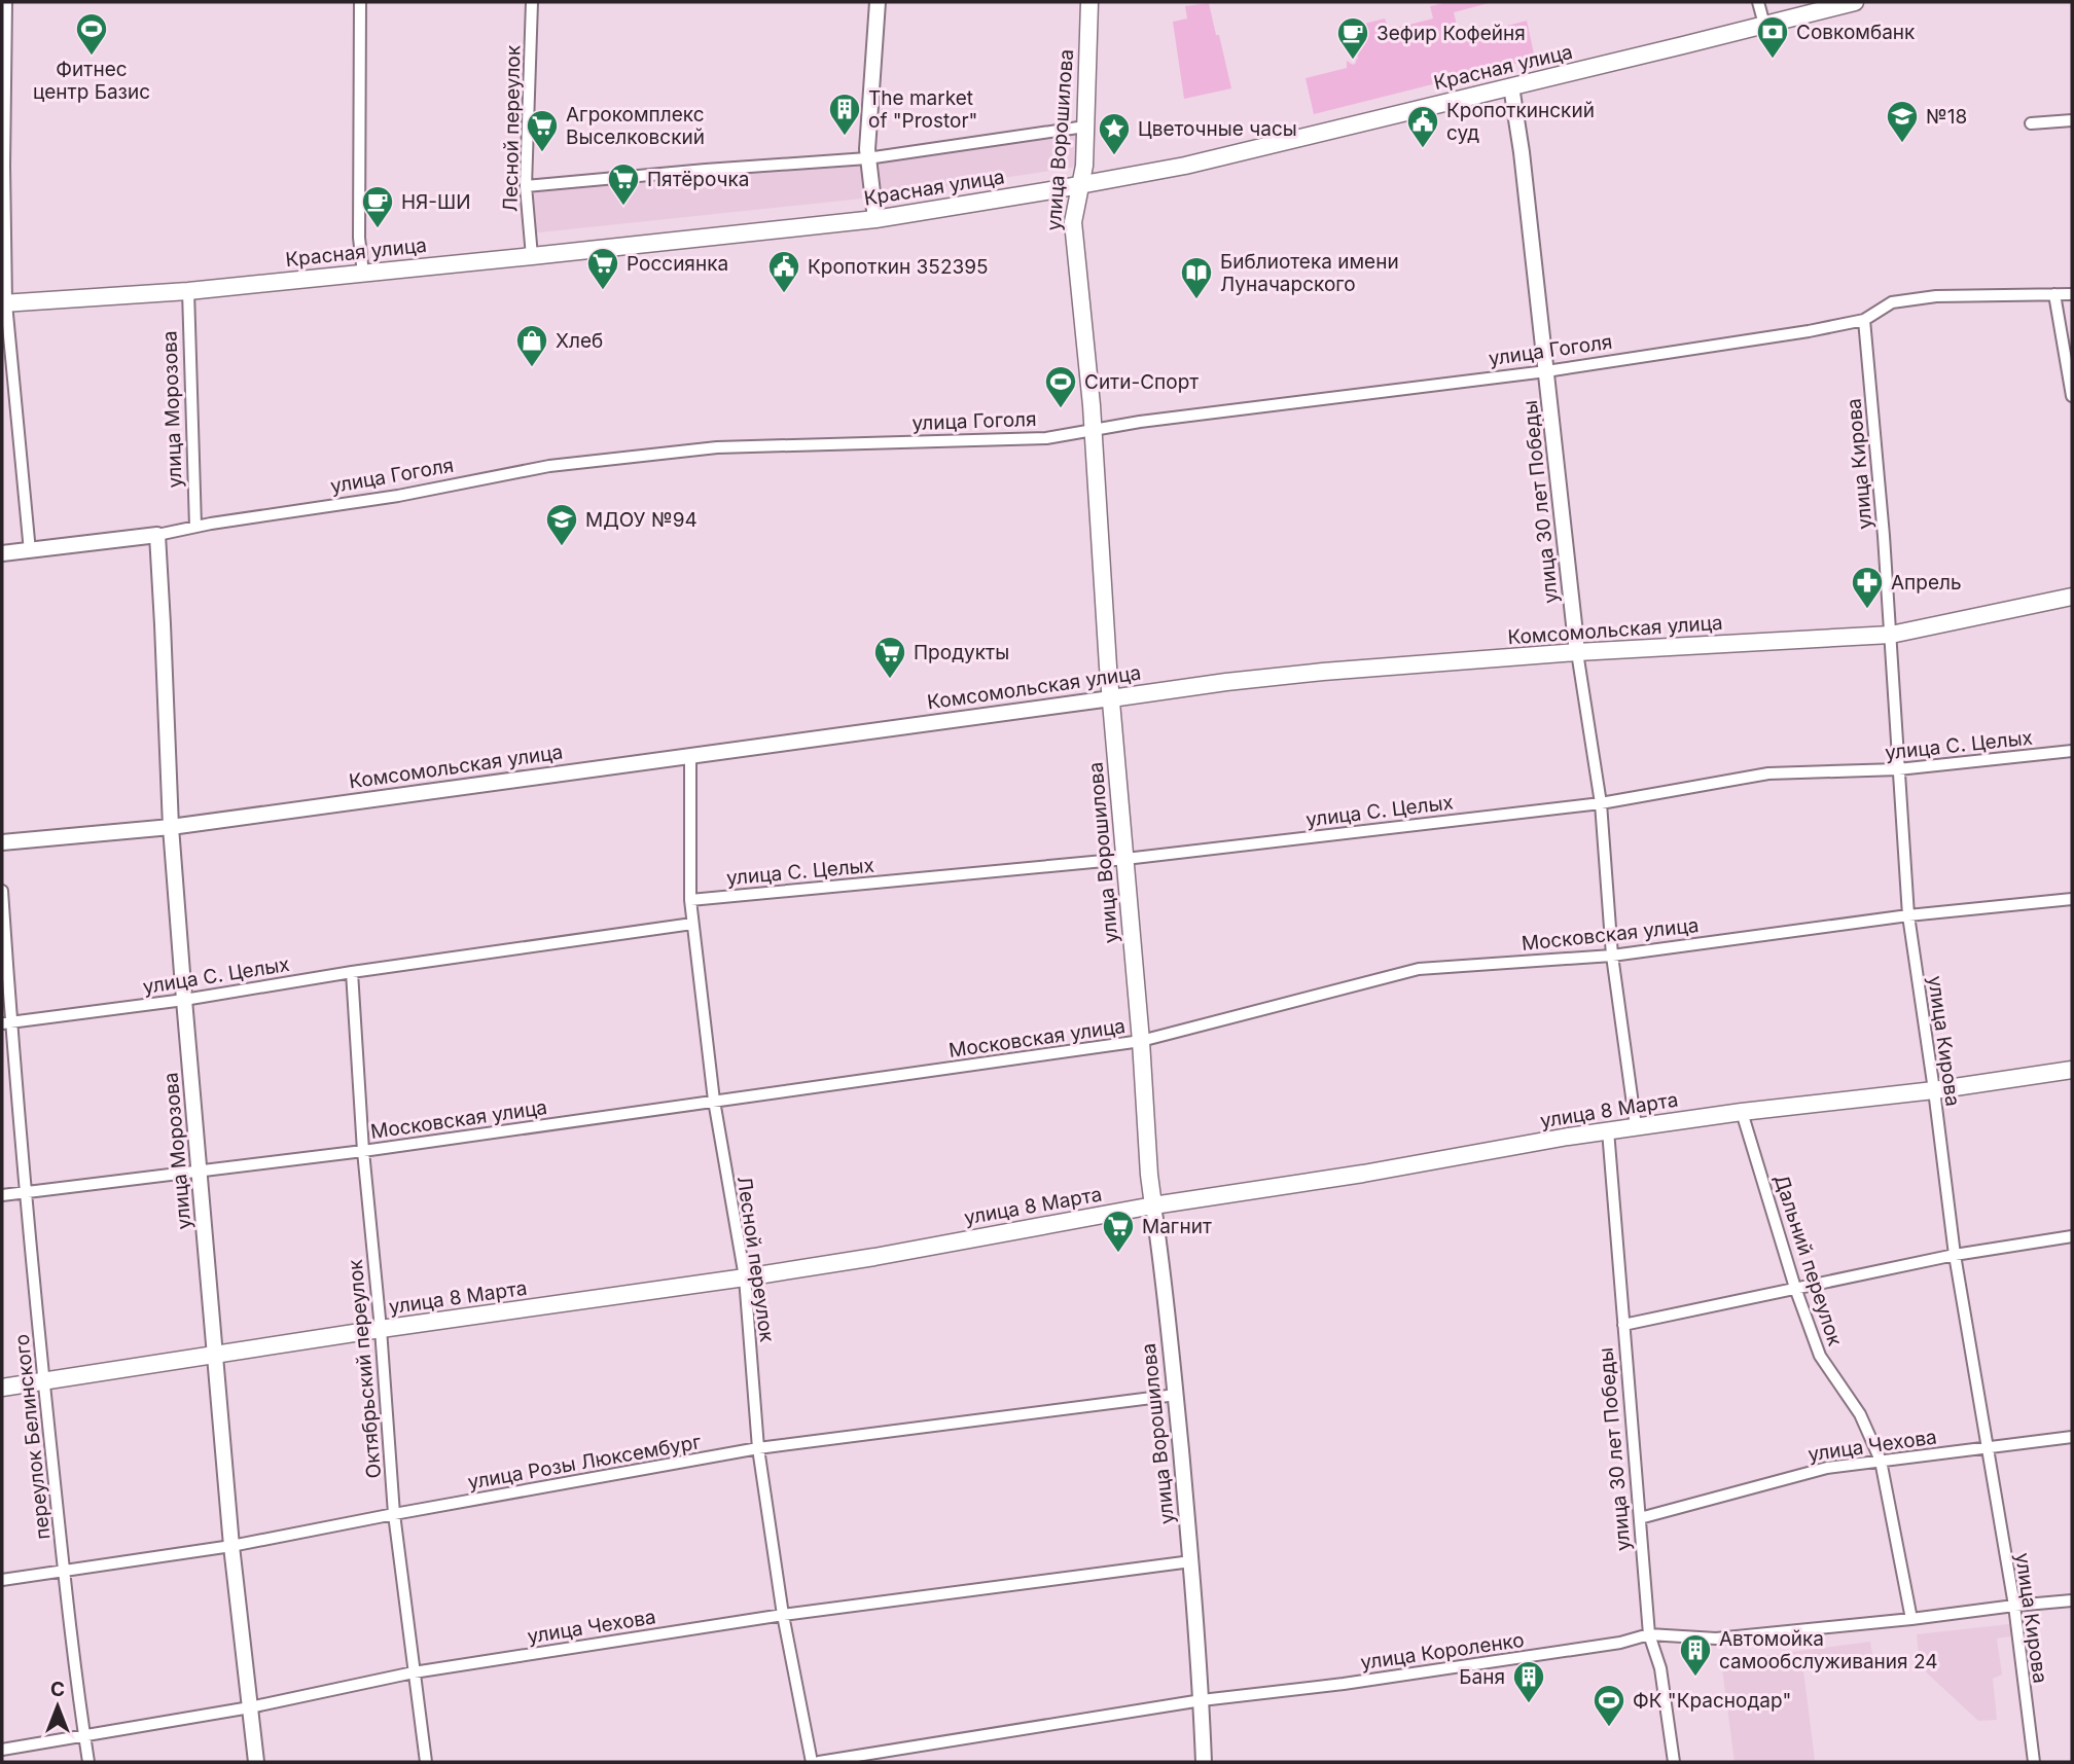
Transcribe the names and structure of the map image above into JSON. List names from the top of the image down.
{
  "streets": {
    "main road": [
      "Красная улица",
      "улица Ворошилова",
      "Комсомольская улица",
      "улица 8 Марта"
    ],
    "street": [
      "Лесной переулок",
      "улица Гоголя",
      "улица Морозова",
      "улица Кирова",
      "улица 30 лет Победы",
      "улица С. Целых",
      "Московская улица",
      "Дальний переулок",
      "Октябрьский переулок",
      "переулок Белинского",
      "улица Чехова",
      "улица Розы Люксембург",
      "улица Короленко"
    ]
  },
  "crossings": [
    ["Красная улица", "Лесной переулок"],
    ["Красная улица", "улица Ворошилова"],
    ["Красная улица", "улица Морозова"],
    ["Красная улица", "улица 30 лет Победы"],
    ["Лесной переулок", "Комсомольская улица"],
    ["Лесной переулок", "улица С. Целых"],
    ["Лесной переулок", "Московская улица"],
    ["Лесной переулок", "улица 8 Марта"],
    ["Лесной переулок", "улица Чехова"],
    ["Лесной переулок", "улица Розы Люксембург"],
    ["улица Ворошилова", "улица Гоголя"],
    ["улица Ворошилова", "Комсомольская улица"],
    ["улица Ворошилова", "улица С. Целых"],
    ["улица Ворошилова", "Московская улица"],
    ["улица Ворошилова", "улица 8 Марта"],
    ["улица Ворошилова", "улица Чехова"],
    ["улица Ворошилова", "улица Розы Люксембург"],
    ["улица Ворошилова", "улица Короленко"],
    ["улица Гоголя", "улица Морозова"],
    ["улица Гоголя", "улица Кирова"],
    ["улица Гоголя", "улица 30 лет Победы"],
    ["улица Морозова", "Комсомольская улица"],
    ["улица Морозова", "улица С. Целых"],
    ["улица Морозова", "Московская улица"],
    ["улица Морозова", "улица 8 Марта"],
    ["улица Морозова", "улица Чехова"],
    ["улица Морозова", "улица Розы Люксембург"],
    ["улица Кирова", "Комсомольская улица"],
    ["улица Кирова", "улица С. Целых"],
    ["улица Кирова", "Московская улица"],
    ["улица Кирова", "улица 8 Марта"],
    ["улица Кирова", "улица Чехова"],
    ["улица Кирова", "улица Короленко"],
    ["улица 30 лет Победы", "Комсомольская улица"],
    ["улица 30 лет Победы", "улица С. Целых"],
    ["улица 30 лет Победы", "Московская улица"],
    ["улица 30 лет Победы", "улица 8 Марта"],
    ["улица 30 лет Победы", "улица Чехова"],
    ["улица 30 лет Победы", "улица Короленко"],
    ["улица С. Целых", "Октябрьский переулок"],
    ["улица С. Целых", "переулок Белинского"],
    ["Московская улица", "Октябрьский переулок"],
    ["Московская улица", "переулок Белинского"],
    ["улица 8 Марта", "Дальний переулок"],
    ["улица 8 Марта", "Октябрьский переулок"],
    ["улица 8 Марта", "переулок Белинского"],
    ["Дальний переулок", "улица Чехова"],
    ["Дальний переулок", "улица Короленко"],
    ["Октябрьский переулок", "улица Чехова"],
    ["Октябрьский переулок", "улица Розы Люксембург"],
    ["переулок Белинского", "улица Чехова"],
    ["переулок Белинского", "улица Розы Люксембург"]
  ],
  "places": {
    "sports": ["Фитнес центр Базис", "Сити-Спорт", "ФК \"Краснодар\""],
    "bank": ["Совкомбанк"],
    "cafe": ["Зефир Кофейня", "НЯ-ШИ"],
    "building": ["The market of \"Prostor\"", "Автомойка самообслуживания 24", "Баня"],
    "school or university": ["№18", "МДОУ №94"],
    "public building": ["Кропоткинский суд", "Кропоткин 352395"],
    "supermarket": [
      "Агрокомплекс Выселковский",
      "Пятёрочка",
      "Россиянка",
      "Продукты",
      "Магнит"
    ],
    "place": ["Цветочные часы"],
    "library": ["Библиотека имени Луначарского"],
    "shop": ["Хлеб"],
    "pharmacy": ["Апрель"]
  },
  "north": "top"
}
